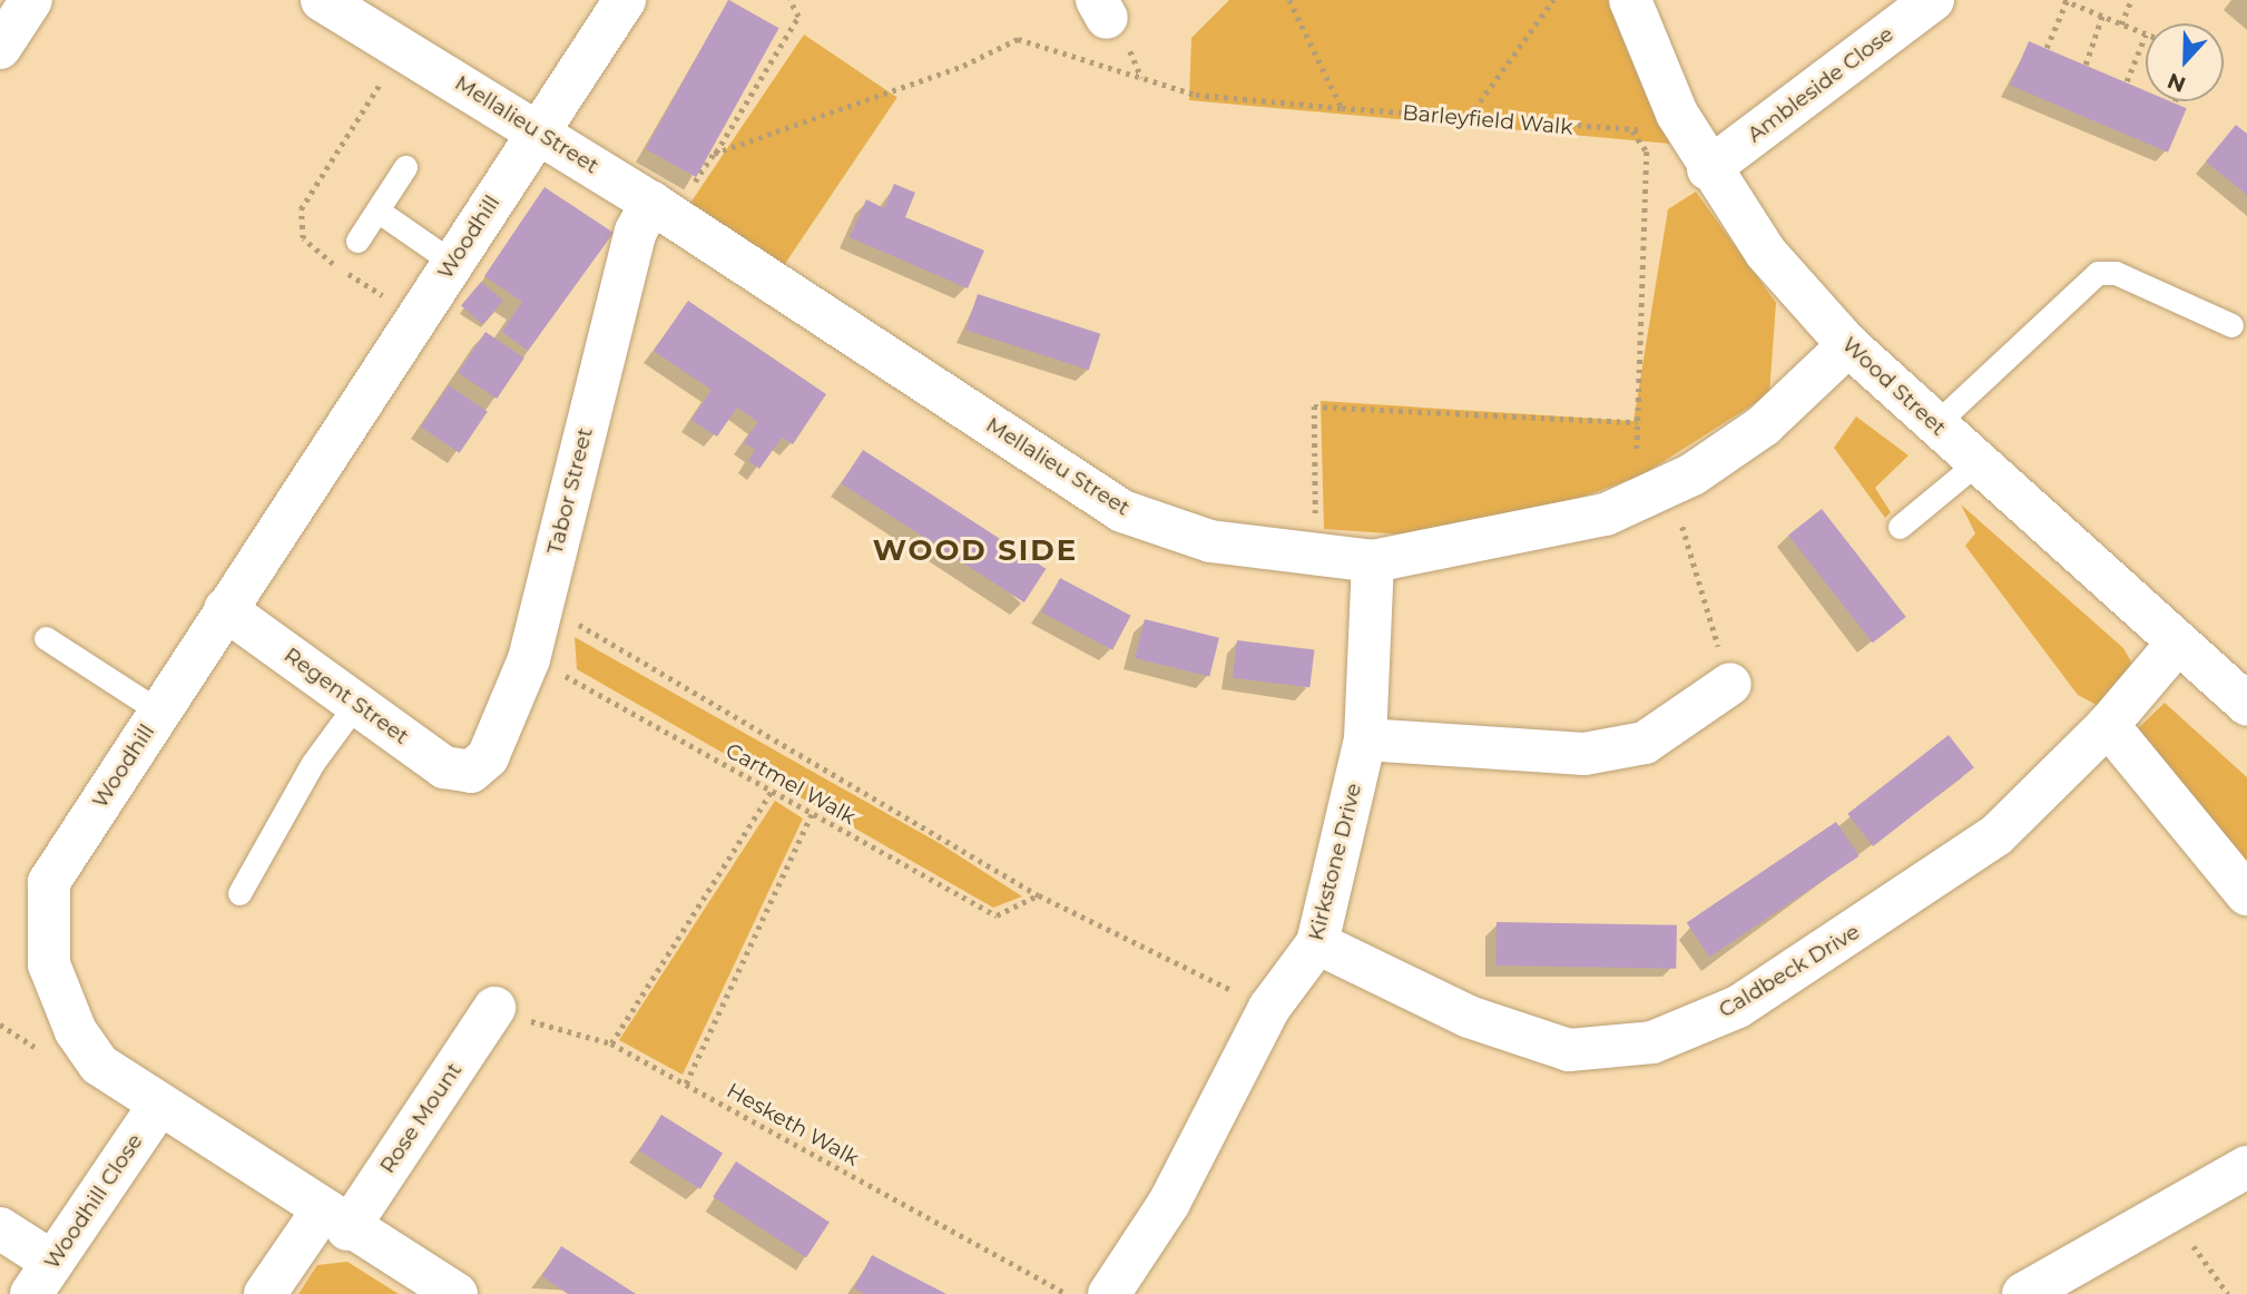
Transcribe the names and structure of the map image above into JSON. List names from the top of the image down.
{
  "streets": {
    "street": [
      "Ambleside Close",
      "Mellalieu Street",
      "Woodhill",
      "Wood Street",
      "Tabor Street",
      "Regent Street",
      "Kirkstone Drive",
      "Caldbeck Drive",
      "Rose Mount",
      "Woodhill Close"
    ],
    "path": ["Barleyfield Walk", "Cartmel Walk", "Hesketh Walk"]
  },
  "crossings": [
    ["Ambleside Close", "Wood Street"],
    ["Mellalieu Street", "Woodhill"],
    ["Mellalieu Street", "Wood Street"],
    ["Mellalieu Street", "Tabor Street"],
    ["Mellalieu Street", "Kirkstone Drive"],
    ["Woodhill", "Regent Street"],
    ["Woodhill", "Rose Mount"],
    ["Woodhill", "Woodhill Close"],
    ["Wood Street", "Caldbeck Drive"],
    ["Tabor Street", "Regent Street"],
    ["Tabor Street", "Cartmel Walk"],
    ["Cartmel Walk", "Kirkstone Drive"],
    ["Kirkstone Drive", "Caldbeck Drive"],
    ["Rose Mount", "Hesketh Walk"]
  ],
  "districts": ["WOOD SIDE"],
  "north": "bottom"
}
